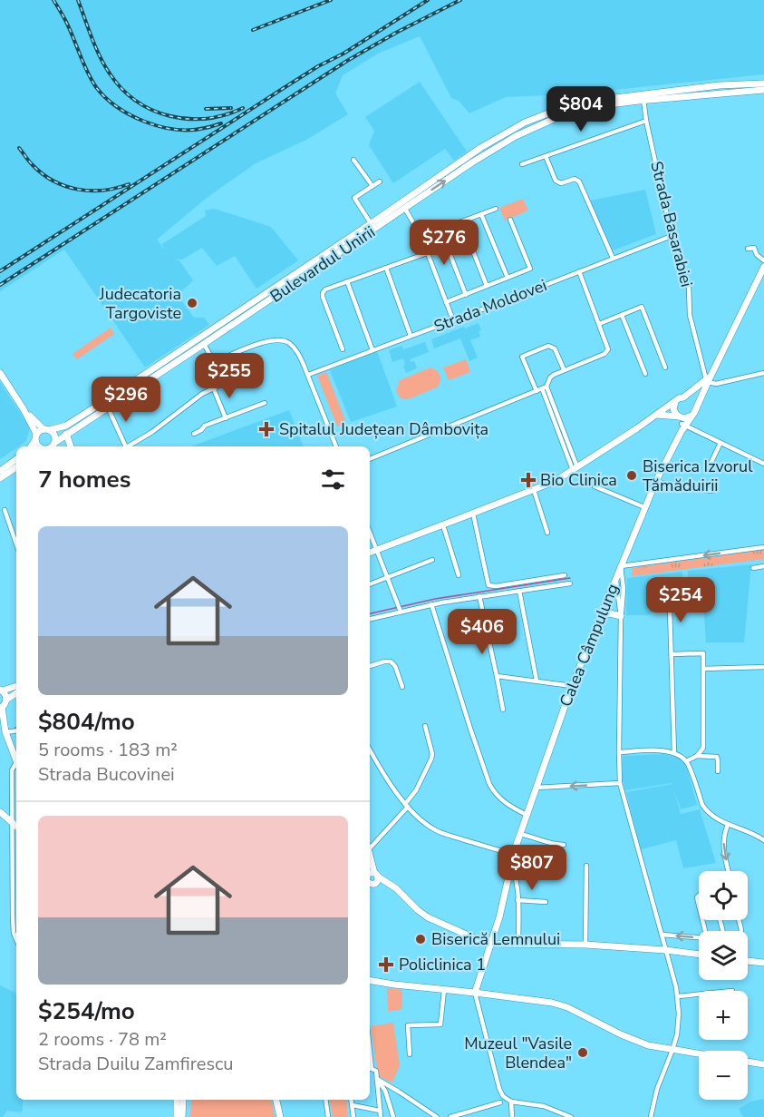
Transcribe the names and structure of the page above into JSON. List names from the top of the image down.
{
  "streets": {
    "main road": ["Bulevardul Unirii", "Calea Câmpulung"],
    "street": ["Strada Basarabiei", "Strada Moldovei"]
  },
  "crossings": [
    ["Strada Basarabiei", "Bulevardul Unirii"],
    ["Strada Basarabiei", "Strada Moldovei"],
    ["Strada Basarabiei", "Calea Câmpulung"]
  ],
  "places": {
    "other": [
      "Judecatoria Targoviste",
      "Biserica Izvorul Tămăduirii",
      "Biserică Lemnului",
      "Muzeul \"Vasile Blendea\""
    ],
    "health": ["Spitalul Județean Dâmbovița", "Bio Clinica", "Policlinica 1"]
  },
  "page": {
    "price": [
      "$804",
      "$276",
      "$255",
      "$296",
      "$254",
      "$406",
      "$807"
    ],
    "heading": "7 homes",
    "list": [
      {
        "name": "$804/mo",
        "note": "5 rooms · 183 m² · Strada Bucovinei"
      },
      {
        "name": "$254/mo",
        "note": "2 rooms · 78 m² · Strada Duilu Zamfirescu"
      }
    ],
    "map_buttons": ["+", "−"]
  }
}
